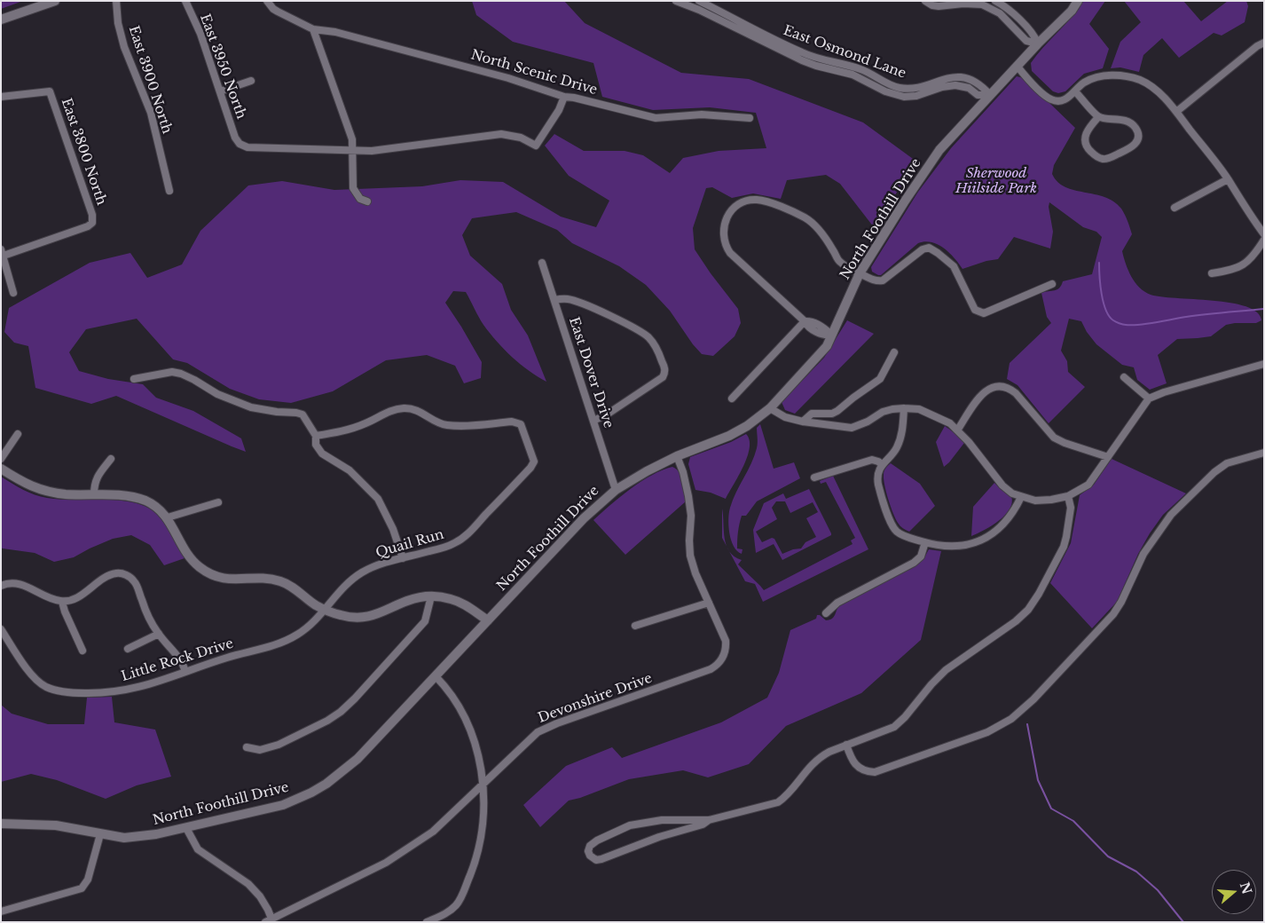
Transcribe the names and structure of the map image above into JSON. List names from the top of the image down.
{
  "streets": {
    "street": [
      "East Osmond Lane",
      "East 3950 North",
      "North Scenic Drive",
      "East 3900 North",
      "East 3800 North",
      "North Foothill Drive",
      "East Dover Drive",
      "Quail Run",
      "Little Rock Drive",
      "Devonshire Drive"
    ]
  },
  "crossings": [
    ["East Osmond Lane", "North Foothill Drive"],
    ["North Foothill Drive", "East Dover Drive"],
    ["North Foothill Drive", "Devonshire Drive"],
    ["Quail Run", "Little Rock Drive"]
  ],
  "parks": ["Sherwood Hiilside Park"],
  "north": "right"
}
